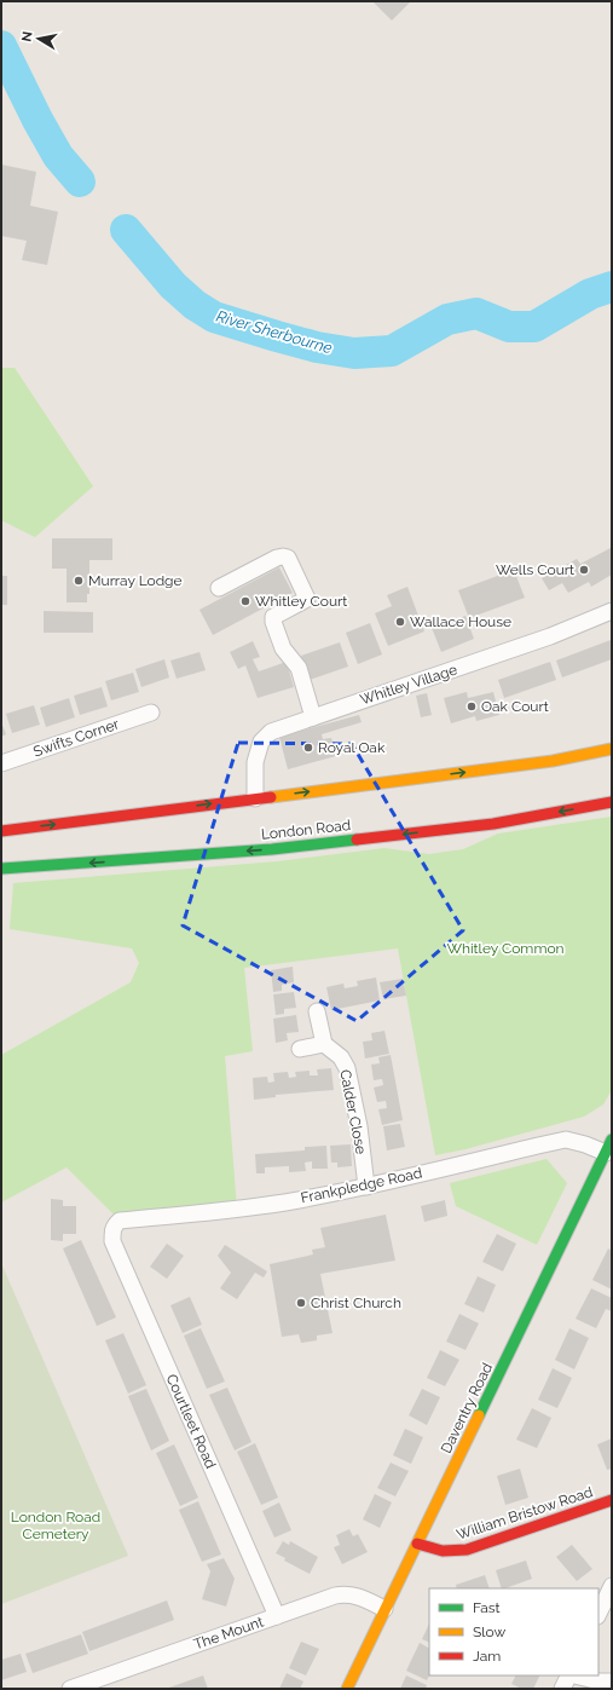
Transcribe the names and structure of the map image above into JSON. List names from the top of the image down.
{
  "streets": {
    "main road": ["London Road", "Daventry Road", "William Bristow Road"],
    "street": [
      "Whitley Village",
      "Swifts Corner",
      "Calder Close",
      "Frankpledge Road",
      "Courtleet Road",
      "The Mount"
    ]
  },
  "crossings": [
    ["Calder Close", "Frankpledge Road"],
    ["Frankpledge Road", "Daventry Road"],
    ["Frankpledge Road", "Courtleet Road"],
    ["Daventry Road", "William Bristow Road"],
    ["Daventry Road", "The Mount"],
    ["Courtleet Road", "The Mount"]
  ],
  "water": ["River Sherbourne"],
  "parks": ["Whitley Common", "London Road Cemetery"],
  "places": [
    "Wells Court",
    "Murray Lodge",
    "Whitley Court",
    "Wallace House",
    "Oak Court",
    "Royal Oak",
    "Christ Church"
  ],
  "legend": ["Fast", "Slow", "Jam"],
  "north": "left"
}
